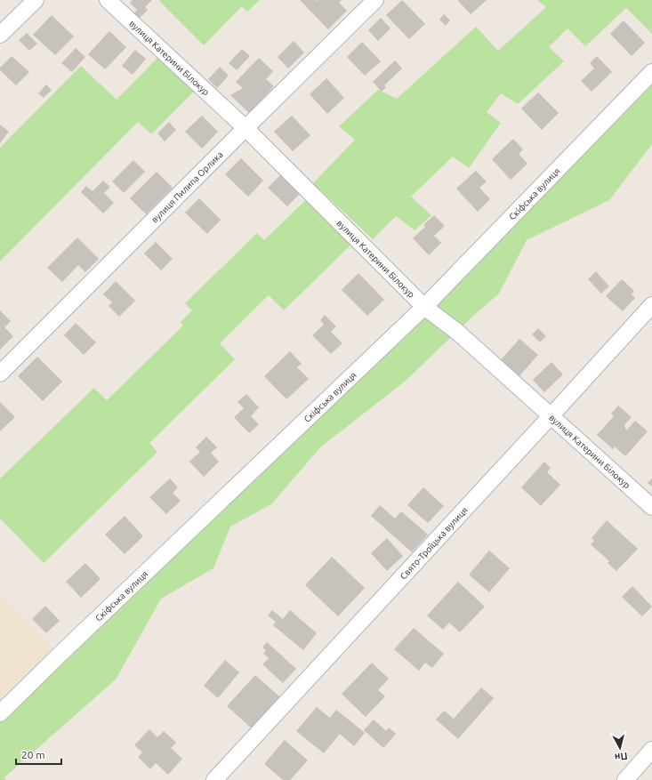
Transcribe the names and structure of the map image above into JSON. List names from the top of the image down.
{
  "streets": {
    "street": [
      "вулиця Катерини Білокур",
      "вулиця Пилипа Орлика",
      "Скіфська вулиця",
      "Свято-Троїцька вулиця"
    ]
  },
  "crossings": [
    ["вулиця Катерини Білокур", "вулиця Пилипа Орлика"],
    ["вулиця Катерини Білокур", "Скіфська вулиця"],
    ["вулиця Катерини Білокур", "Свято-Троїцька вулиця"]
  ],
  "scale_bar": "20 m",
  "north": "bottom"
}
